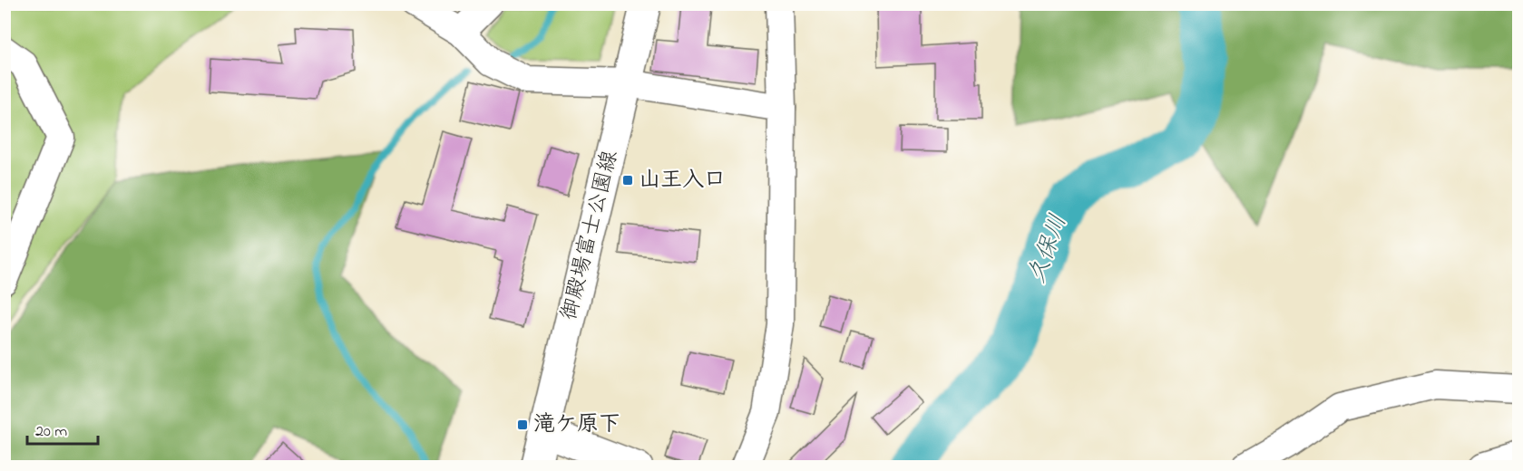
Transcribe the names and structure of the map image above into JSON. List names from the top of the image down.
{
  "streets": {
    "main road": ["御殿場富士公園線"]
  },
  "water": ["久保川"],
  "places": {
    "transit": ["山王入口", "滝ケ原下"]
  },
  "scale_bar": "20 m"
}
